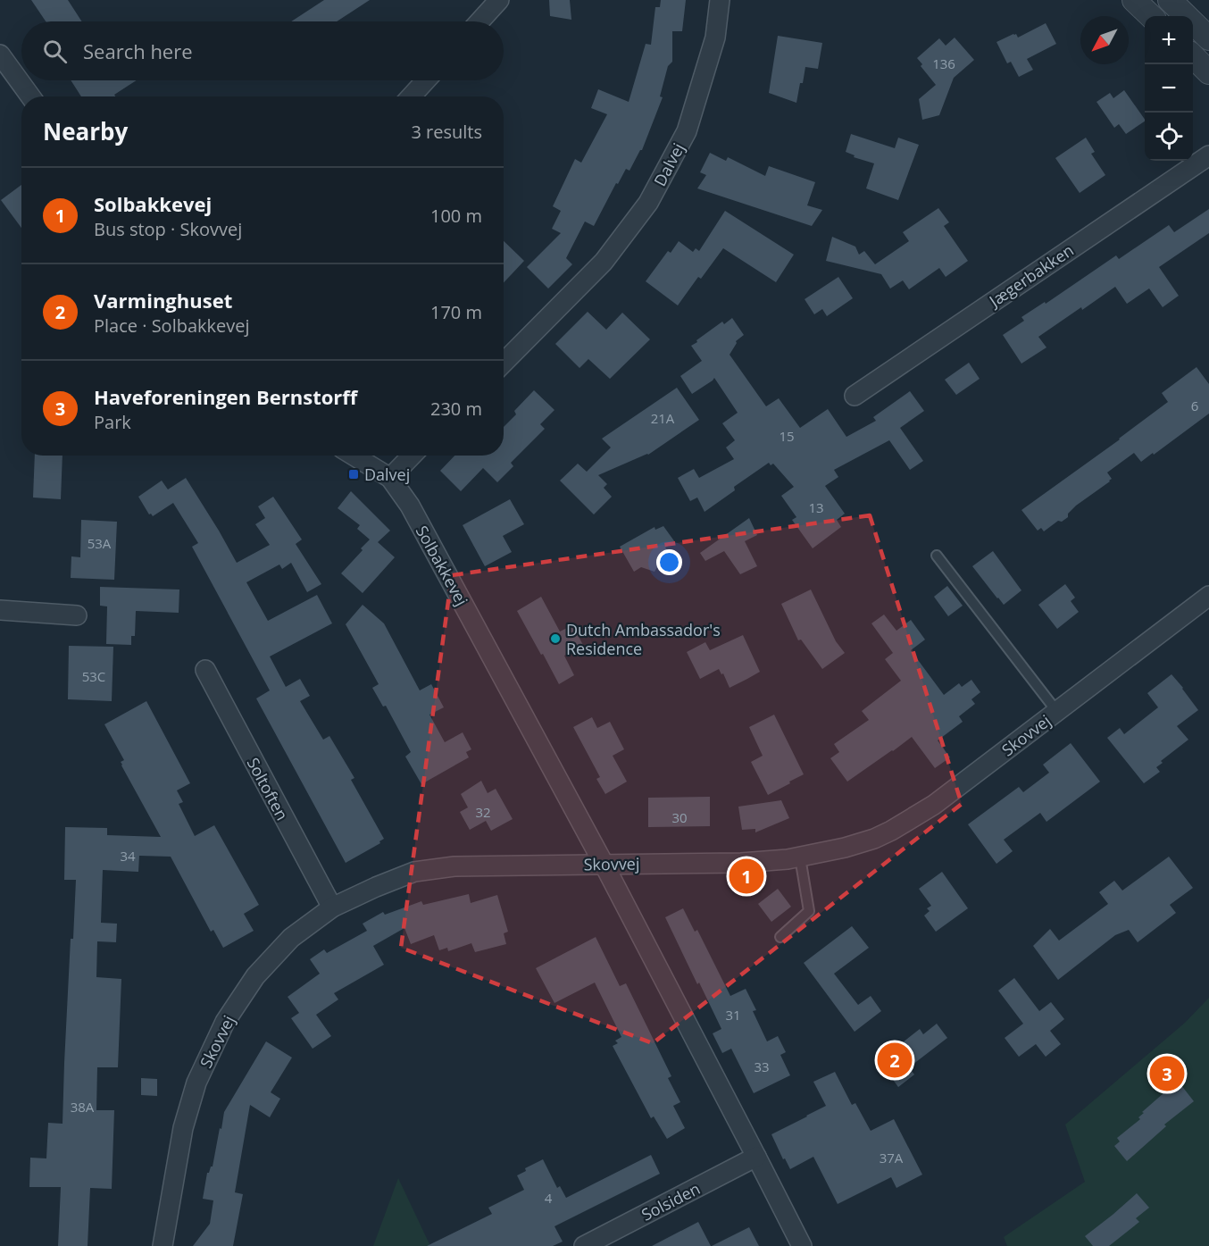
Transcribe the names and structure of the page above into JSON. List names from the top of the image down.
{
  "streets": {
    "street": [
      "Dalvej",
      "Jægerbakken",
      "Solbakkevej",
      "Skovvej",
      "Soltoften",
      "Solsiden"
    ]
  },
  "crossings": [
    ["Solbakkevej", "Skovvej"],
    ["Solbakkevej", "Solsiden"],
    ["Skovvej", "Soltoften"]
  ],
  "places": {
    "transit": ["Dalvej"],
    "other": ["Dutch Ambassador's Residence"]
  },
  "house_numbers": [
    "136",
    "6",
    "21A",
    "15",
    "13",
    "53A",
    "53C",
    "32",
    "30",
    "34",
    "31",
    "33",
    "38A",
    "37A",
    "4"
  ],
  "north": "bottom left",
  "page": {
    "map_buttons": ["+", "−"],
    "search": "Search here",
    "heading": ["Nearby", "3 results"],
    "list": [
      {
        "mark": "1",
        "name": "Solbakkevej",
        "note": "Bus stop · Skovvej",
        "value": "100 m"
      },
      {
        "mark": "2",
        "name": "Varminghuset",
        "note": "Place · Solbakkevej",
        "value": "170 m"
      },
      {
        "mark": "3",
        "name": "Haveforeningen Bernstorff",
        "note": "Park",
        "value": "230 m"
      }
    ],
    "pins": ["1", "2", "3"]
  }
}
